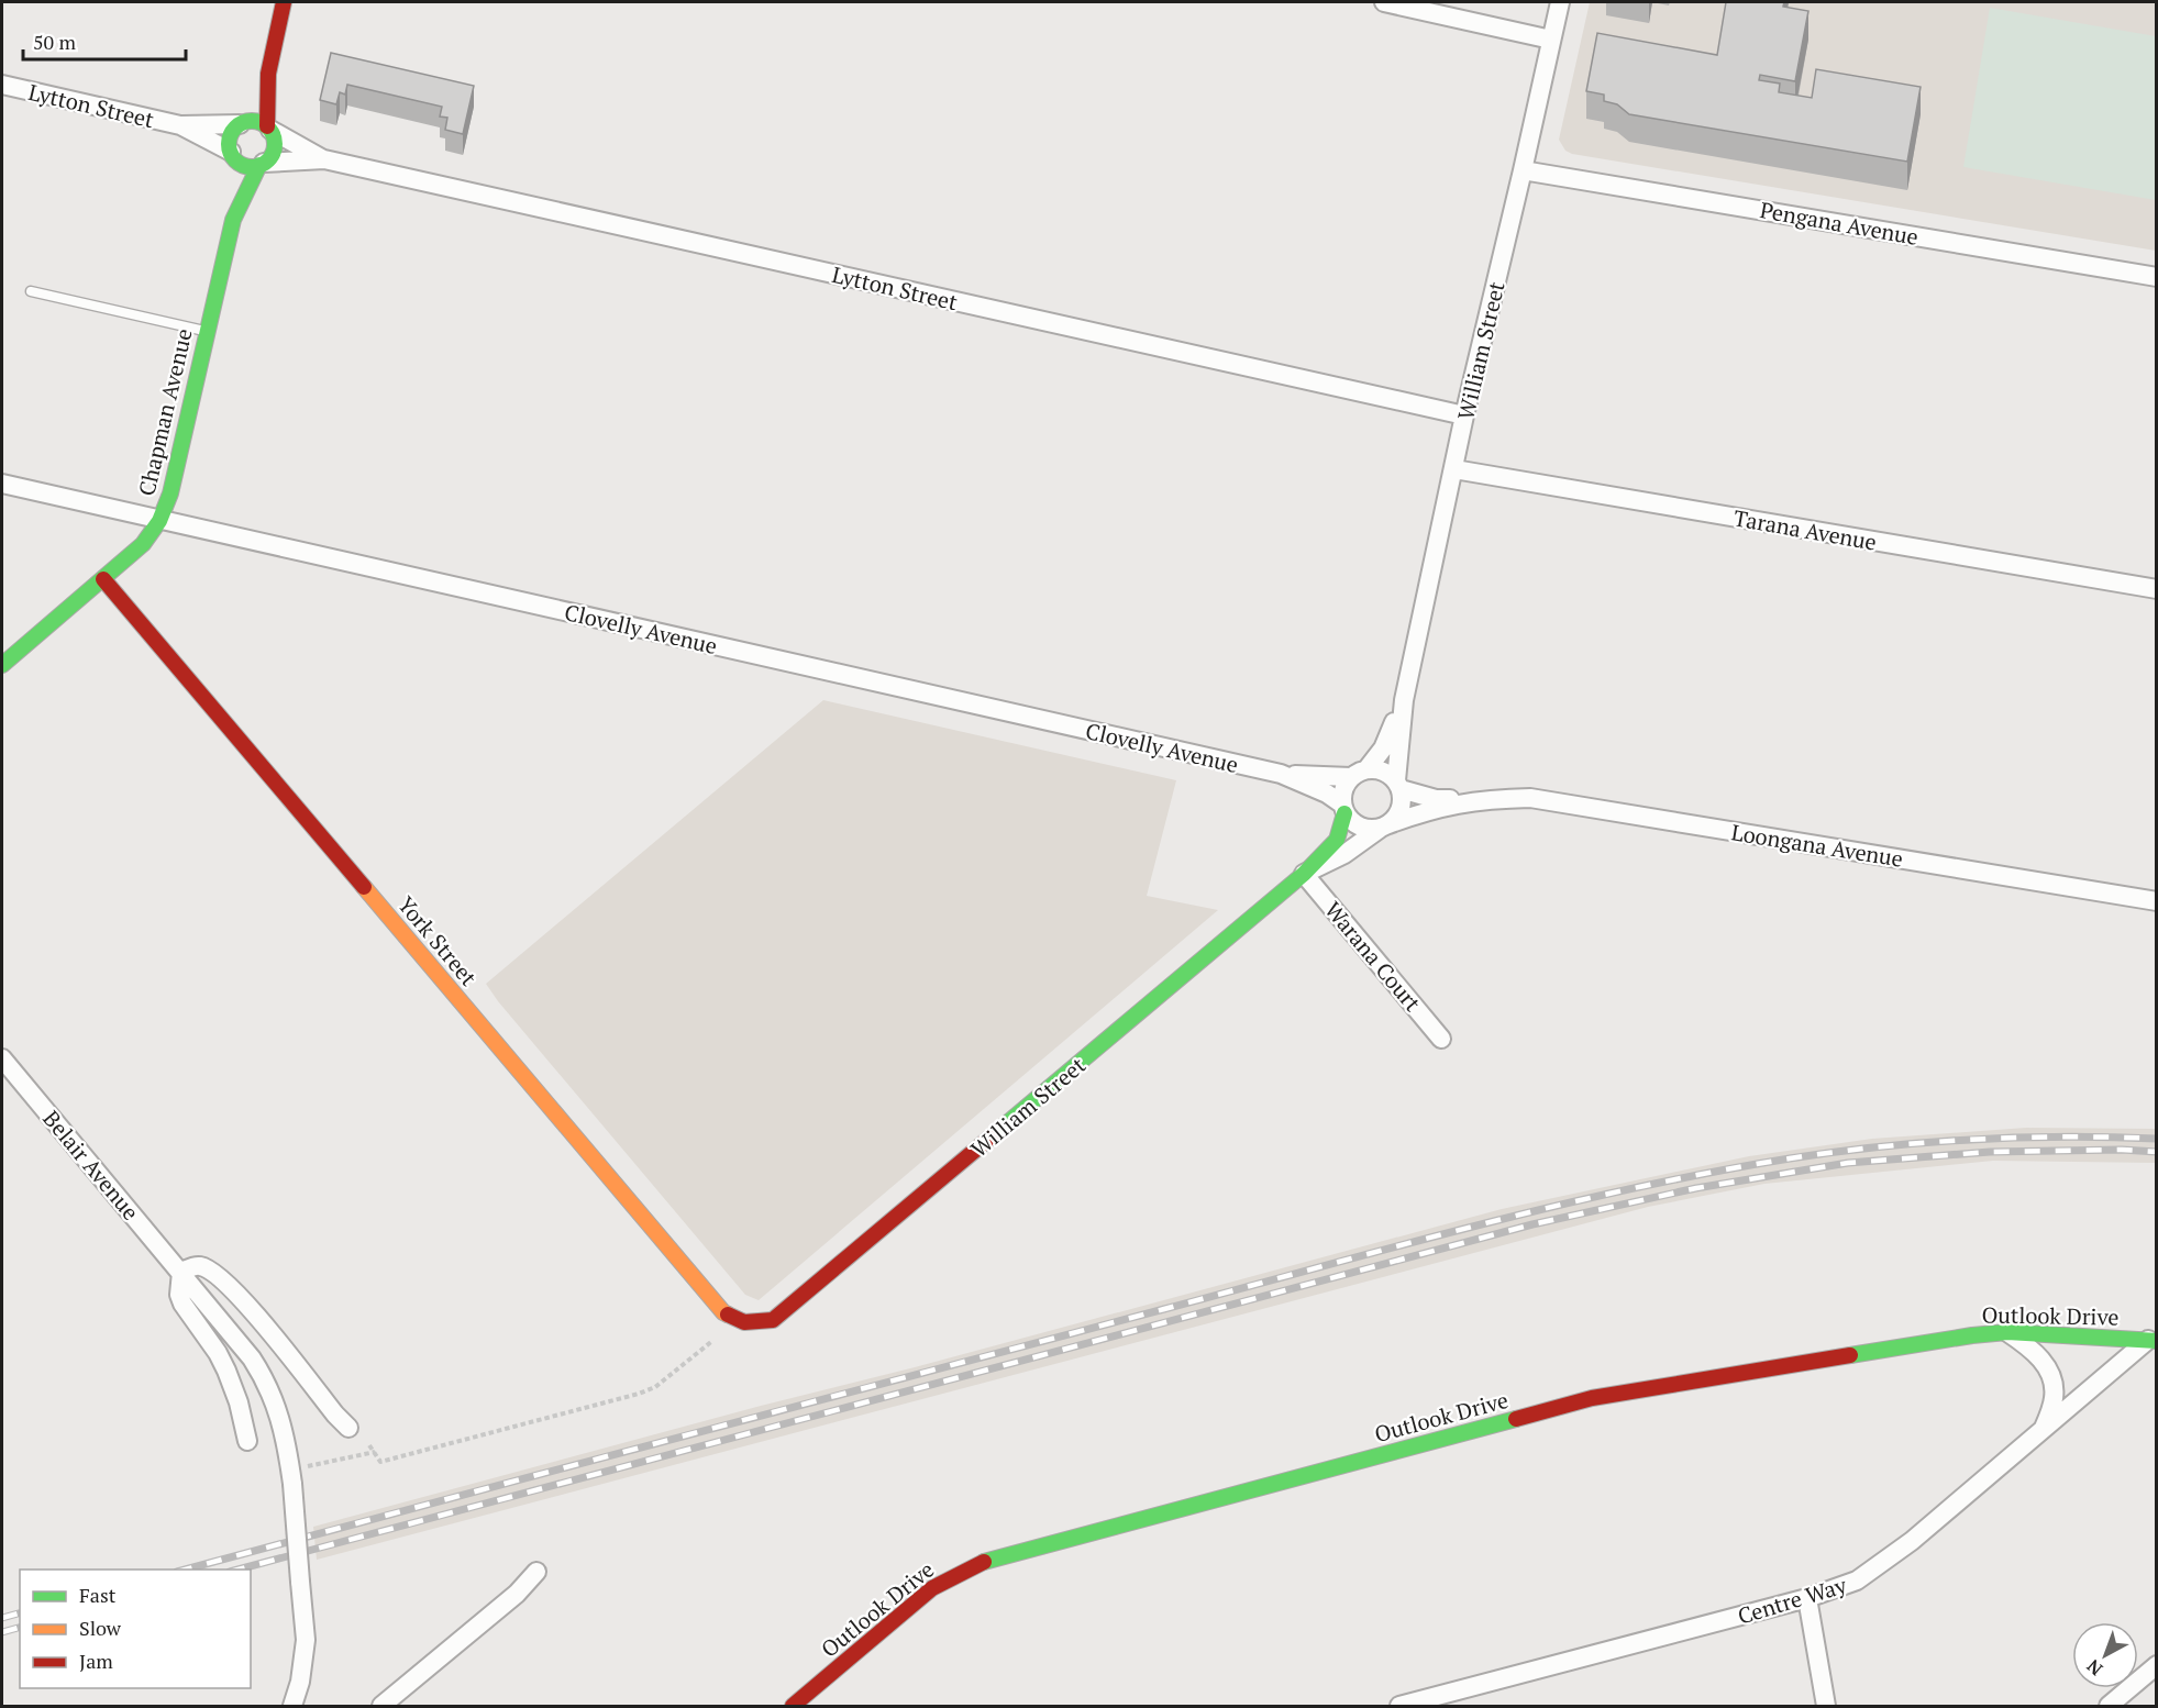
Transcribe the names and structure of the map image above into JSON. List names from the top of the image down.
{
  "streets": {
    "street": [
      "Lytton Street",
      "Pengana Avenue",
      "William Street",
      "Chapman Avenue",
      "Tarana Avenue",
      "Clovelly Avenue",
      "Loongana Avenue",
      "York Street",
      "Warana Court",
      "Belair Avenue",
      "Outlook Drive",
      "Centre Way"
    ]
  },
  "crossings": [
    ["Lytton Street", "William Street"],
    ["Lytton Street", "Chapman Avenue"],
    ["Pengana Avenue", "William Street"],
    ["William Street", "Tarana Avenue"],
    ["William Street", "Clovelly Avenue"],
    ["William Street", "Loongana Avenue"],
    ["William Street", "York Street"],
    ["William Street", "Warana Court"],
    ["Chapman Avenue", "Clovelly Avenue"],
    ["Chapman Avenue", "York Street"],
    ["Clovelly Avenue", "Loongana Avenue"],
    ["Outlook Drive", "Centre Way"]
  ],
  "legend": ["Fast", "Slow", "Jam"],
  "scale_bar": "50 m",
  "north": "bottom left"
}
